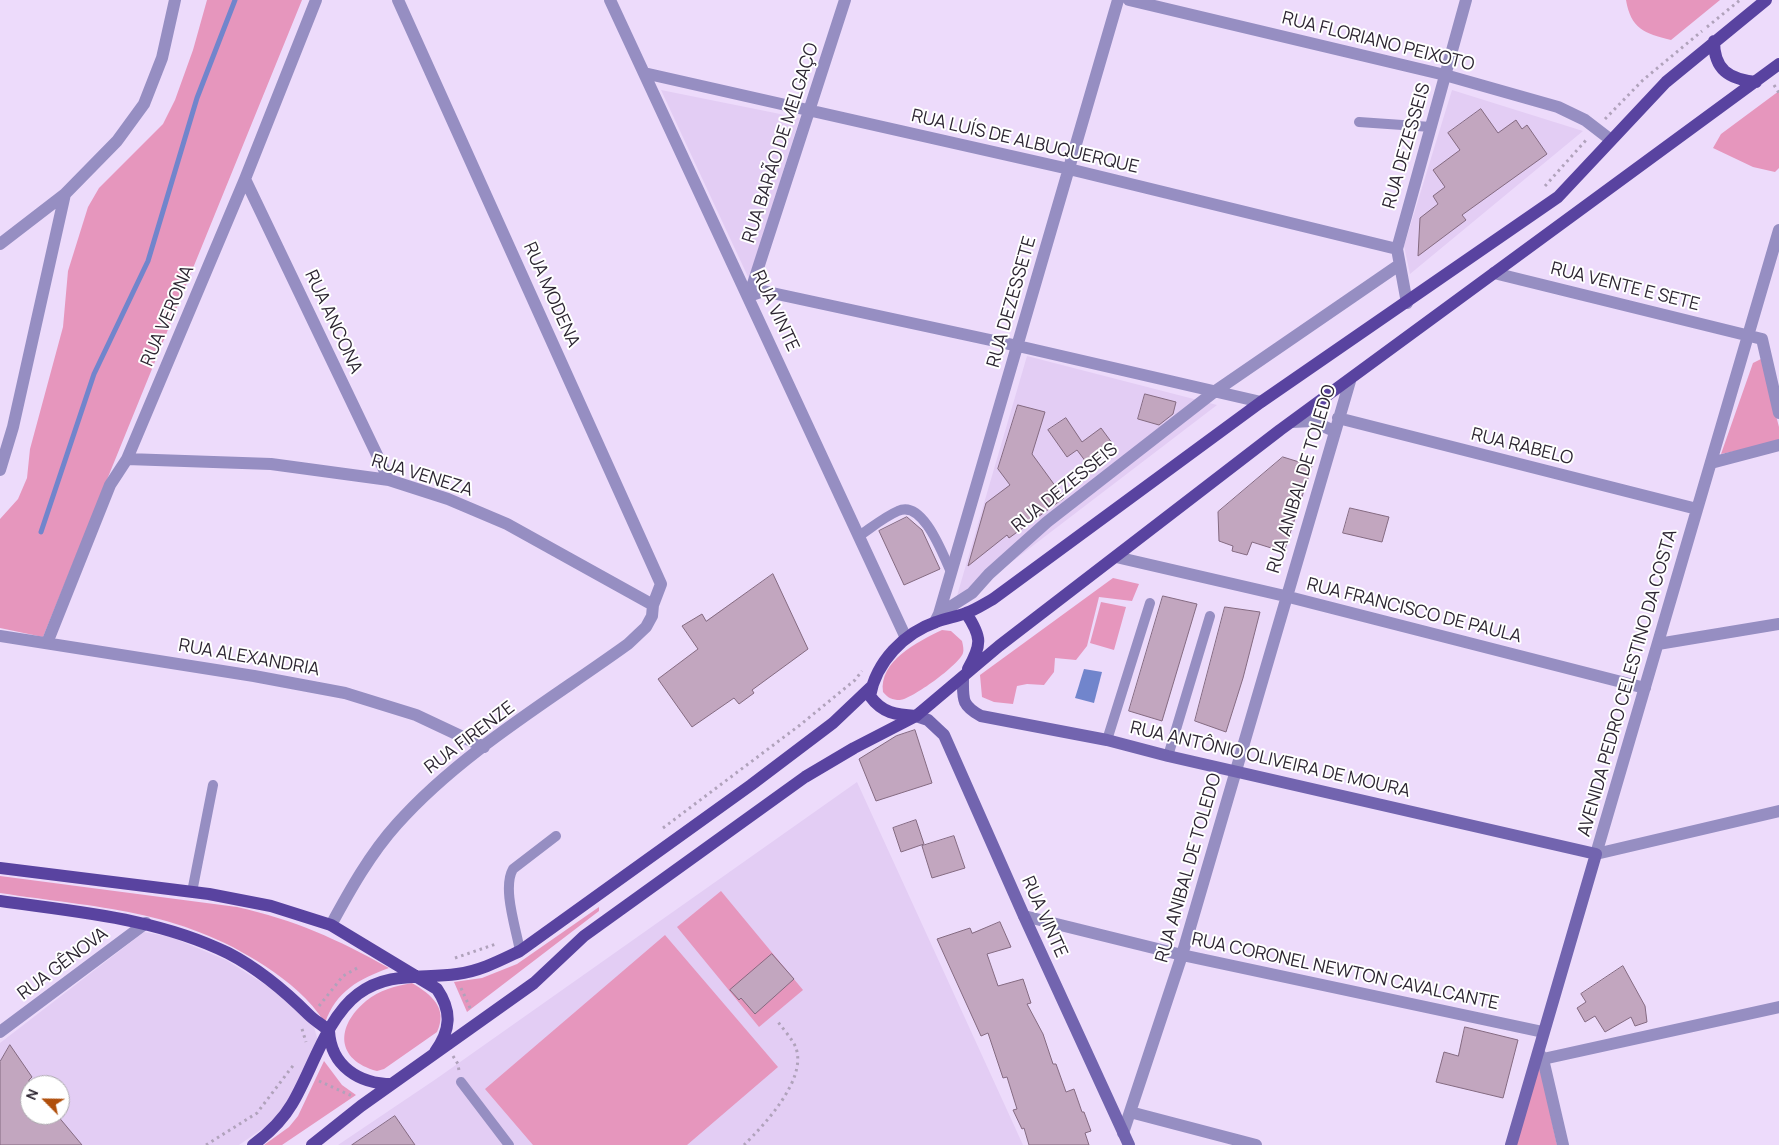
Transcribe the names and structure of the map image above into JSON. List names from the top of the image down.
{
  "streets": {
    "street": [
      "RUA FLORIANO PEIXOTO",
      "RUA LUÍS DE ALBUQUERQUE",
      "RUA BARÃO DE MELGAÇO",
      "RUA DEZESSEIS",
      "RUA VENTE E SETE",
      "RUA MODENA",
      "RUA DEZESSETE",
      "RUA VINTE",
      "RUA VERONA",
      "RUA ANCONA",
      "RUA RABELO",
      "RUA VENEZA",
      "RUA ANIBAL DE TOLEDO",
      "RUA FRANCISCO DE PAULA",
      "RUA ALEXANDRIA",
      "AVENIDA PEDRO CELESTINO DA COSTA",
      "RUA FIRENZE",
      "RUA ANTÔNIO OLIVEIRA DE MOURA",
      "RUA GÊNOVA",
      "RUA CORONEL NEWTON CAVALCANTE"
    ]
  },
  "crossings": [
    ["RUA FLORIANO PEIXOTO", "RUA DEZESSEIS"],
    ["RUA LUÍS DE ALBUQUERQUE", "RUA BARÃO DE MELGAÇO"],
    ["RUA LUÍS DE ALBUQUERQUE", "RUA DEZESSEIS"],
    ["RUA LUÍS DE ALBUQUERQUE", "RUA DEZESSETE"],
    ["RUA LUÍS DE ALBUQUERQUE", "RUA VINTE"],
    ["RUA BARÃO DE MELGAÇO", "RUA VINTE"],
    ["RUA DEZESSEIS", "RUA DEZESSETE"],
    ["RUA VENTE E SETE", "AVENIDA PEDRO CELESTINO DA COSTA"],
    ["RUA MODENA", "RUA VENEZA"],
    ["RUA MODENA", "RUA FIRENZE"],
    ["RUA VINTE", "RUA ANIBAL DE TOLEDO"],
    ["RUA VINTE", "RUA CORONEL NEWTON CAVALCANTE"],
    ["RUA VERONA", "RUA ANCONA"],
    ["RUA VERONA", "RUA VENEZA"],
    ["RUA VERONA", "RUA ALEXANDRIA"],
    ["RUA ANCONA", "RUA VENEZA"],
    ["RUA RABELO", "RUA ANIBAL DE TOLEDO"],
    ["RUA RABELO", "AVENIDA PEDRO CELESTINO DA COSTA"],
    ["RUA VENEZA", "RUA FIRENZE"],
    ["RUA ANIBAL DE TOLEDO", "RUA FRANCISCO DE PAULA"],
    ["RUA ANIBAL DE TOLEDO", "RUA ANTÔNIO OLIVEIRA DE MOURA"],
    ["RUA ANIBAL DE TOLEDO", "RUA CORONEL NEWTON CAVALCANTE"],
    ["RUA FRANCISCO DE PAULA", "AVENIDA PEDRO CELESTINO DA COSTA"],
    ["RUA ALEXANDRIA", "RUA FIRENZE"],
    ["AVENIDA PEDRO CELESTINO DA COSTA", "RUA ANTÔNIO OLIVEIRA DE MOURA"],
    ["AVENIDA PEDRO CELESTINO DA COSTA", "RUA CORONEL NEWTON CAVALCANTE"]
  ],
  "north": "top left"
}
